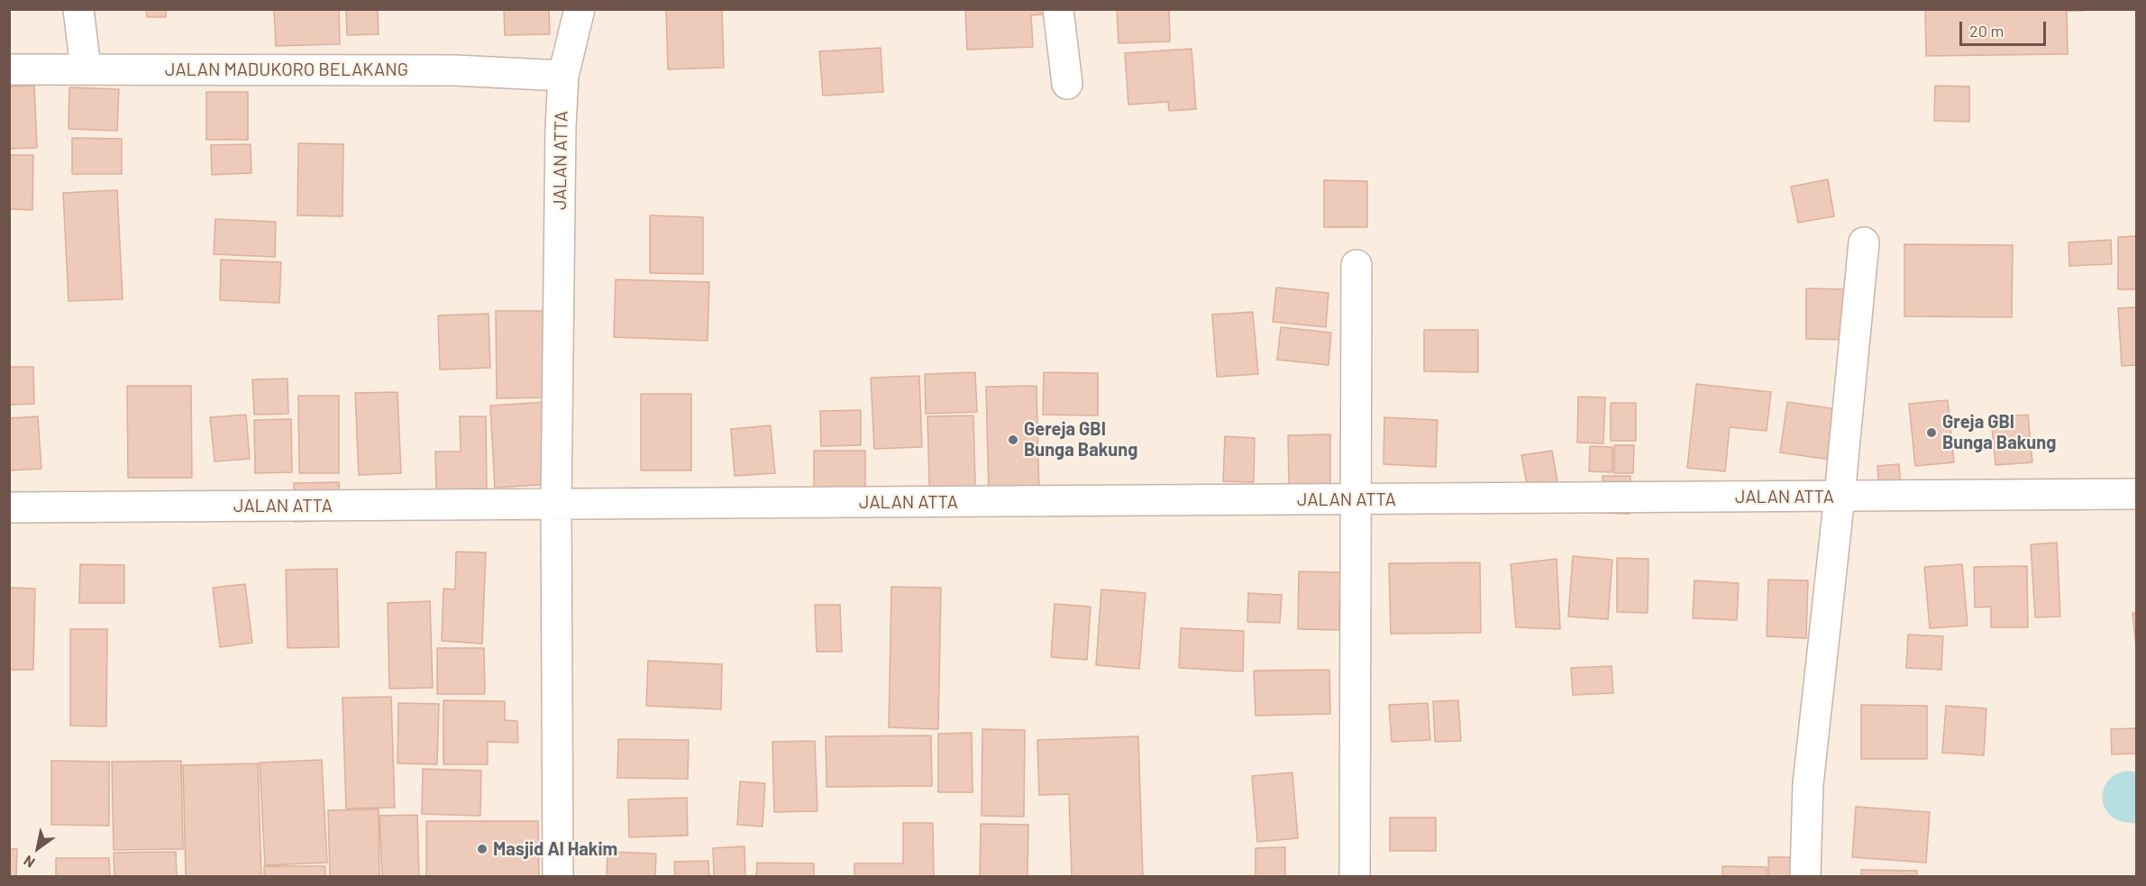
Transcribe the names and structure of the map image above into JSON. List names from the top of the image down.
{
  "streets": {
    "street": ["JALAN MADUKORO BELAKANG", "JALAN ATTA"]
  },
  "crossings": [
    ["JALAN MADUKORO BELAKANG", "JALAN ATTA"]
  ],
  "places": ["Greja GBI Bunga Bakung", "Gereja GBI Bunga Bakung", "Masjid Al Hakim"],
  "scale_bar": "20 m",
  "north": "bottom left"
}
